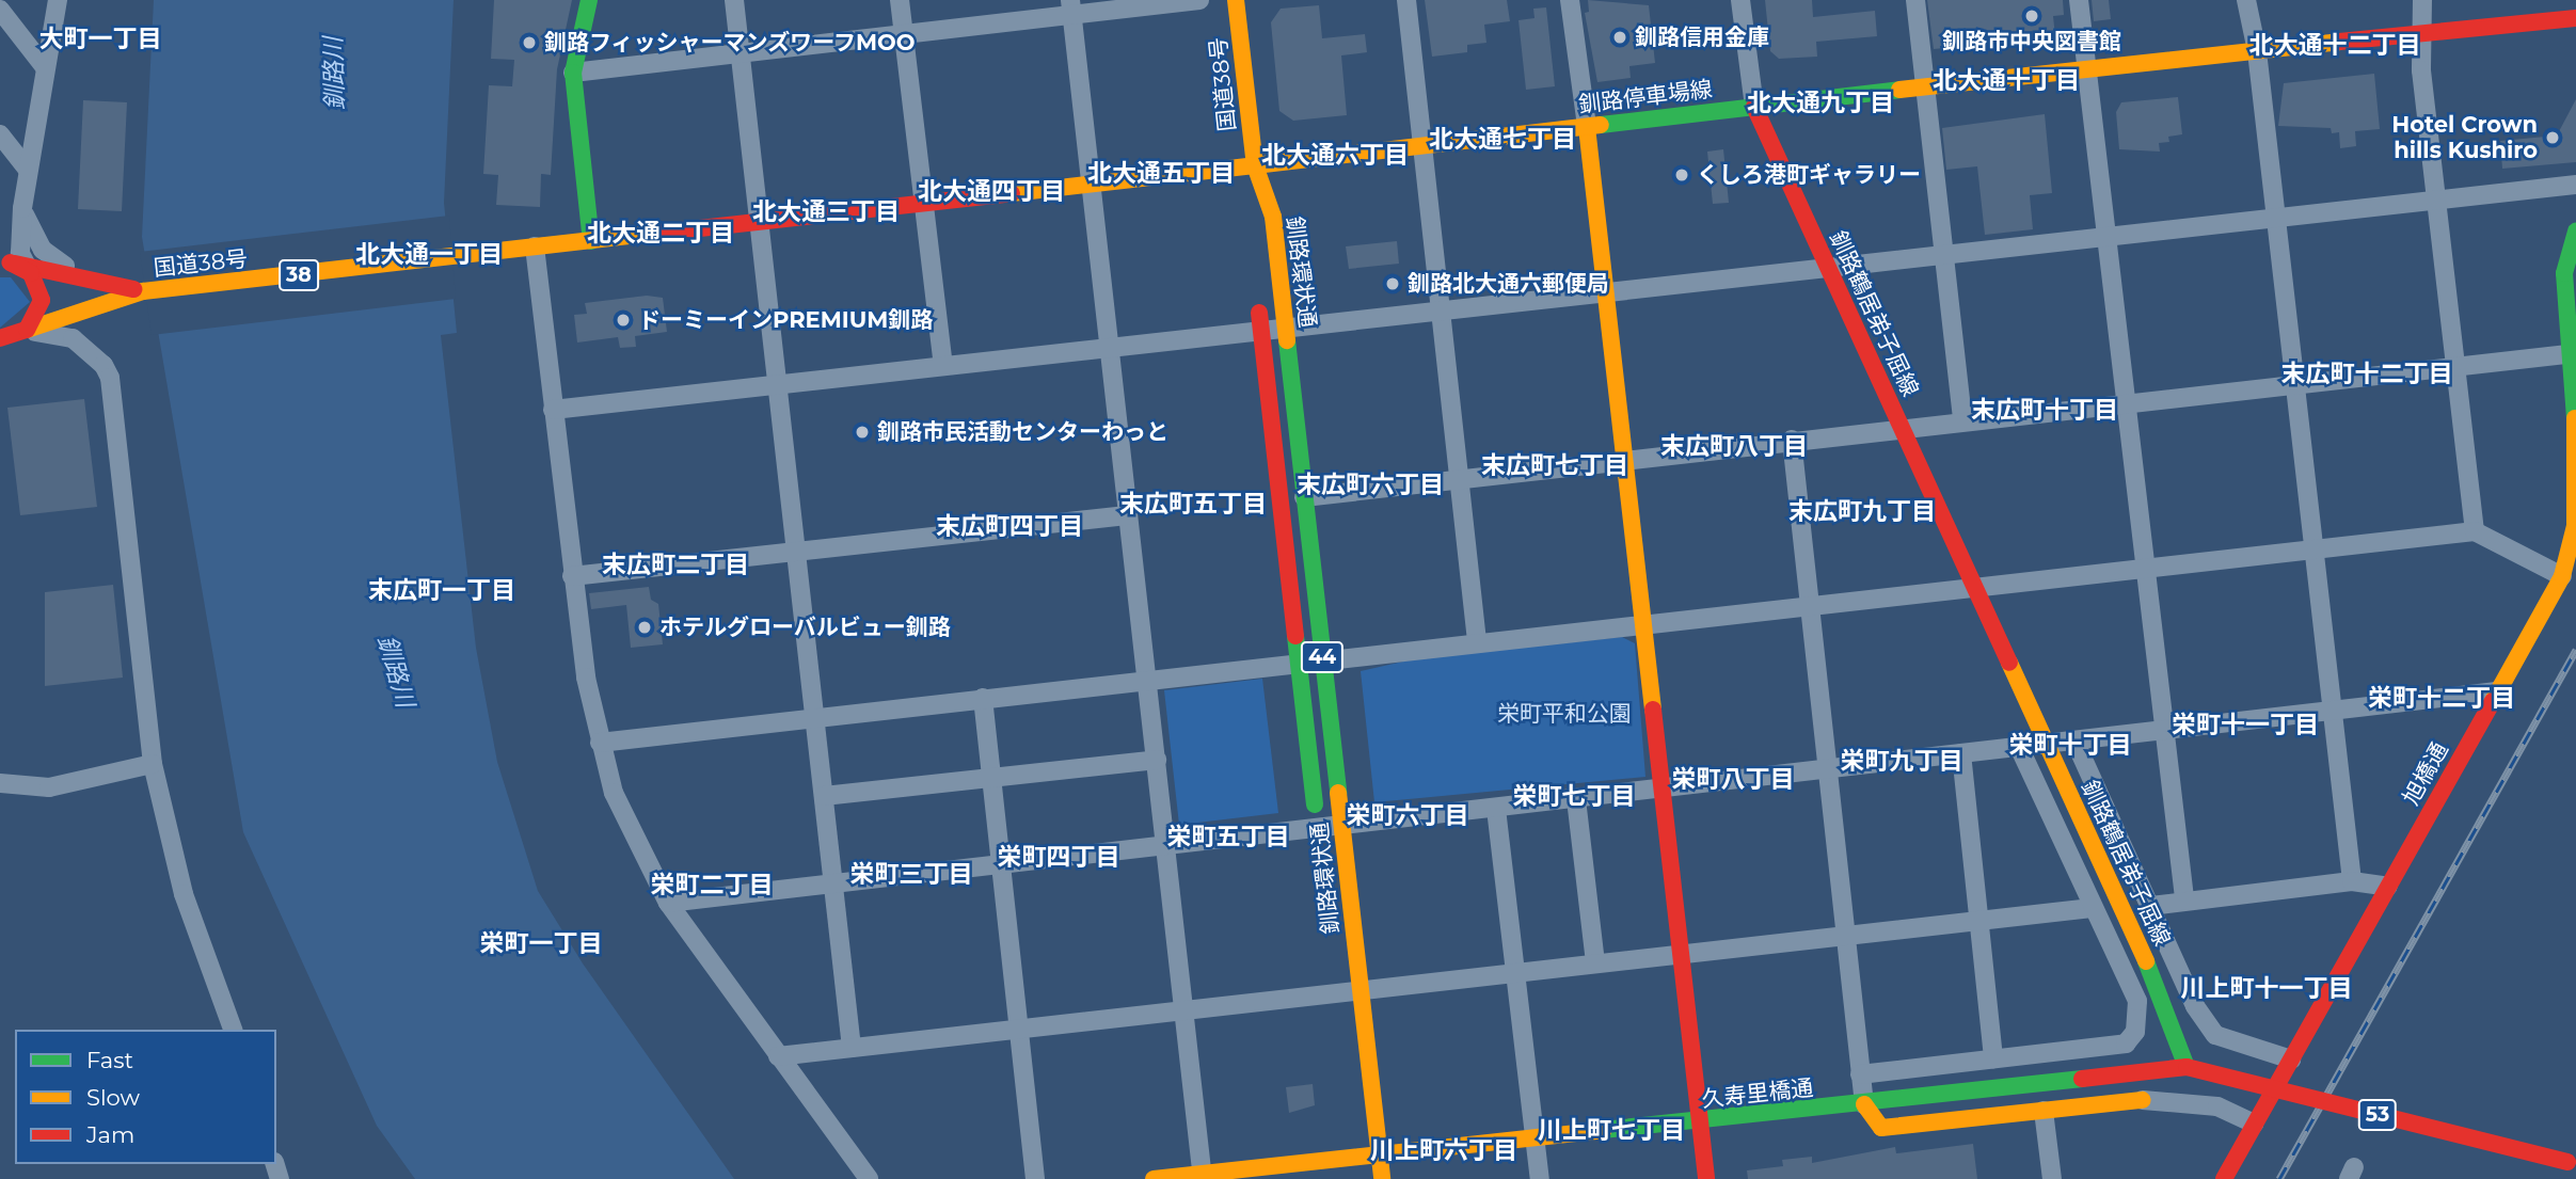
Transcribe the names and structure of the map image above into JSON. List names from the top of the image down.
{
  "streets": {
    "main road": [
      "国道38号",
      "釧路停車場線",
      "釧路環状通",
      "38",
      "釧路鶴居弟子屈線",
      "44",
      "旭橋通",
      "久寿里橋通",
      "53"
    ]
  },
  "crossings": [
    ["国道38号", "釧路停車場線"],
    ["国道38号", "釧路環状通"],
    ["釧路停車場線", "釧路環状通"],
    ["釧路停車場線", "釧路鶴居弟子屈線"],
    ["釧路環状通", "久寿里橋通"],
    ["釧路鶴居弟子屈線", "久寿里橋通"],
    ["釧路鶴居弟子屈線", "53"],
    ["久寿里橋通", "53"]
  ],
  "districts": [
    "大町一丁目",
    "北大通十二丁目",
    "北大通十丁目",
    "北大通九丁目",
    "北大通七丁目",
    "北大通六丁目",
    "北大通五丁目",
    "北大通四丁目",
    "北大通三丁目",
    "北大通二丁目",
    "北大通一丁目",
    "末広町十二丁目",
    "末広町十丁目",
    "末広町八丁目",
    "末広町七丁目",
    "末広町六丁目",
    "末広町五丁目",
    "末広町九丁目",
    "末広町四丁目",
    "末広町二丁目",
    "末広町一丁目",
    "栄町十二丁目",
    "栄町十一丁目",
    "栄町十丁目",
    "栄町九丁目",
    "栄町八丁目",
    "栄町七丁目",
    "栄町六丁目",
    "栄町五丁目",
    "栄町四丁目",
    "栄町三丁目",
    "栄町二丁目",
    "栄町一丁目",
    "川上町十一丁目",
    "川上町七丁目",
    "川上町六丁目"
  ],
  "water": ["釧路川"],
  "parks": ["栄町平和公園"],
  "places": [
    "釧路市中央図書館",
    "釧路信用金庫",
    "釧路フィッシャーマンズワーフMOO",
    "Hotel Crown hills Kushiro",
    "くしろ港町ギャラリー",
    "釧路北大通六郵便局",
    "ドーミーインPREMIUM釧路",
    "釧路市民活動センターわっと",
    "ホテルグローバルビュー釧路"
  ],
  "legend": ["Fast", "Slow", "Jam"]
}
